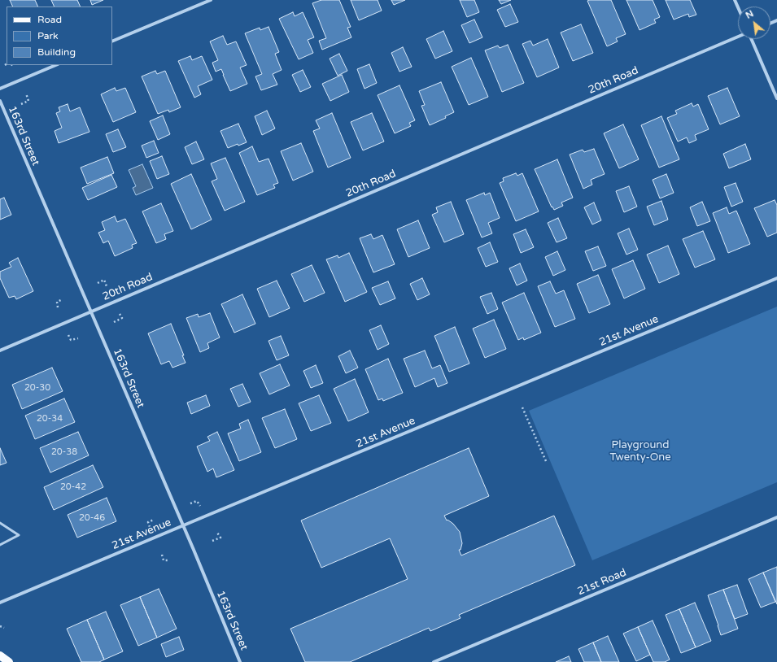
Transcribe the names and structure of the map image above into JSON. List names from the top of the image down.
{
  "streets": {
    "street": [
      "20th Road",
      "163rd Street",
      "21st Avenue",
      "21st Road"
    ]
  },
  "crossings": [
    ["20th Road", "163rd Street"],
    ["163rd Street", "21st Avenue"]
  ],
  "parks": ["Playground Twenty-One"],
  "house_numbers": [
    "20-30",
    "20-34",
    "20-38",
    "20-42",
    "20-46"
  ],
  "legend": ["Road", "Park", "Building"],
  "north": "top left"
}
